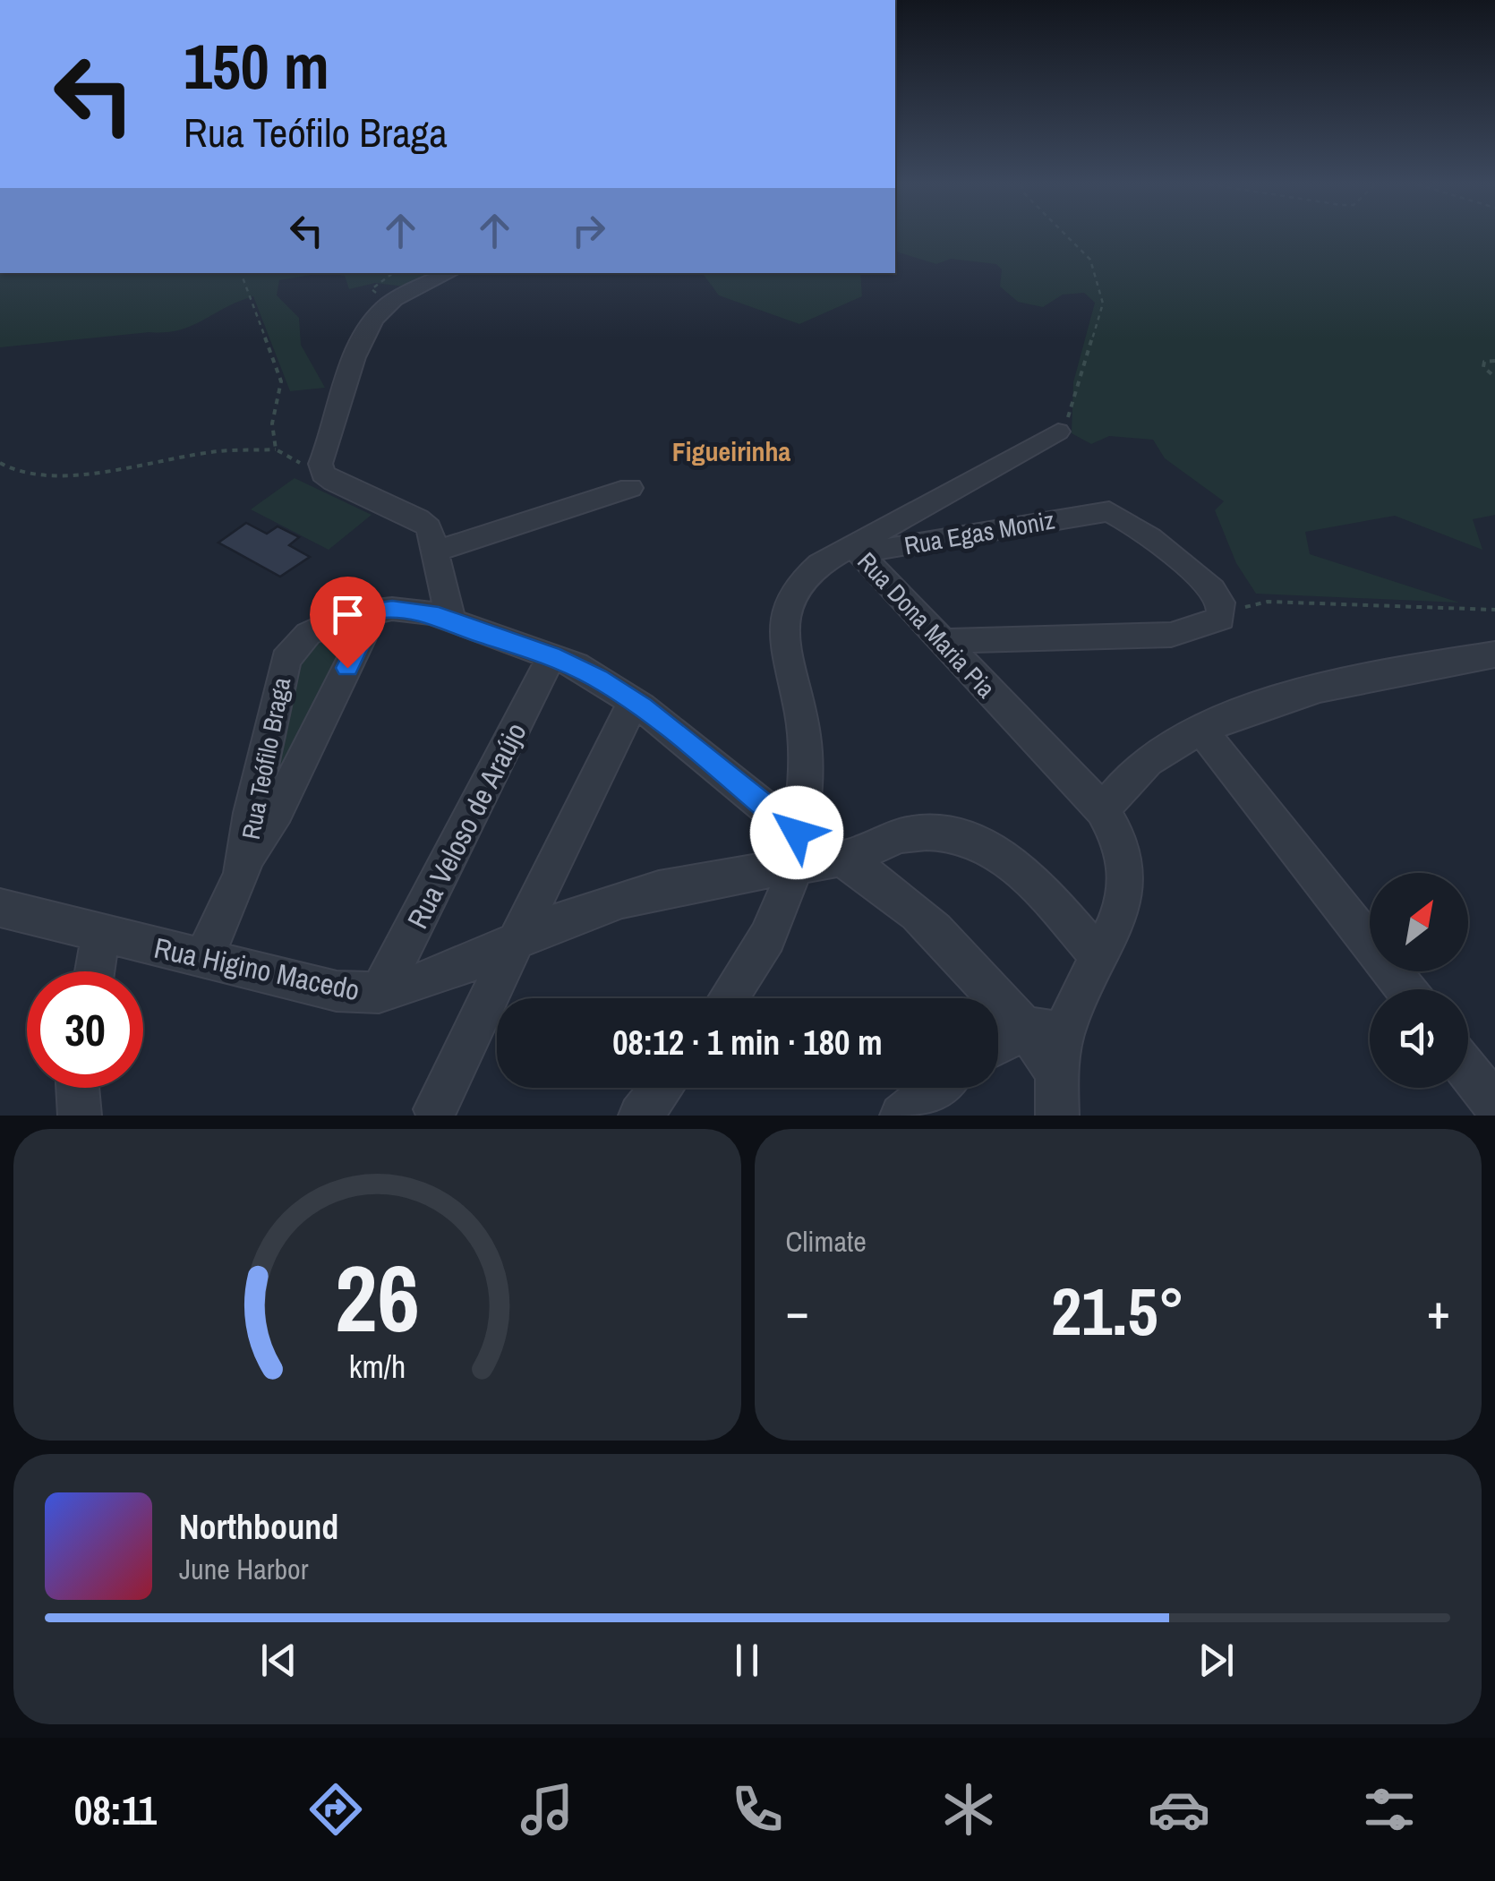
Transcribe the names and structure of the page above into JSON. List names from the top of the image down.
{
  "streets": {
    "street": [
      "Rua Egas Moniz",
      "Rua Dona Maria Pia",
      "Rua Teófilo Braga",
      "Rua Veloso de Araújo",
      "Rua Higino Macedo"
    ]
  },
  "crossings": [
    ["Rua Egas Moniz", "Rua Dona Maria Pia"],
    ["Rua Dona Maria Pia", "Rua Teófilo Braga"],
    ["Rua Dona Maria Pia", "Rua Higino Macedo"],
    ["Rua Teófilo Braga", "Rua Veloso de Araújo"],
    ["Rua Teófilo Braga", "Rua Higino Macedo"],
    ["Rua Veloso de Araújo", "Rua Higino Macedo"]
  ],
  "districts": ["Figueirinha"],
  "north": "top right",
  "page": {
    "turn": ["150 m", "Rua Teófilo Braga"],
    "limit": "30",
    "trip": "08:12 · 1 min · 180 m",
    "tile": "Climate",
    "heat": ["−", "21.5°", "+"],
    "song": ["Northbound", "June Harbor"],
    "tabs": "08:11",
    "gauge": ["26", "km/h"]
  }
}
